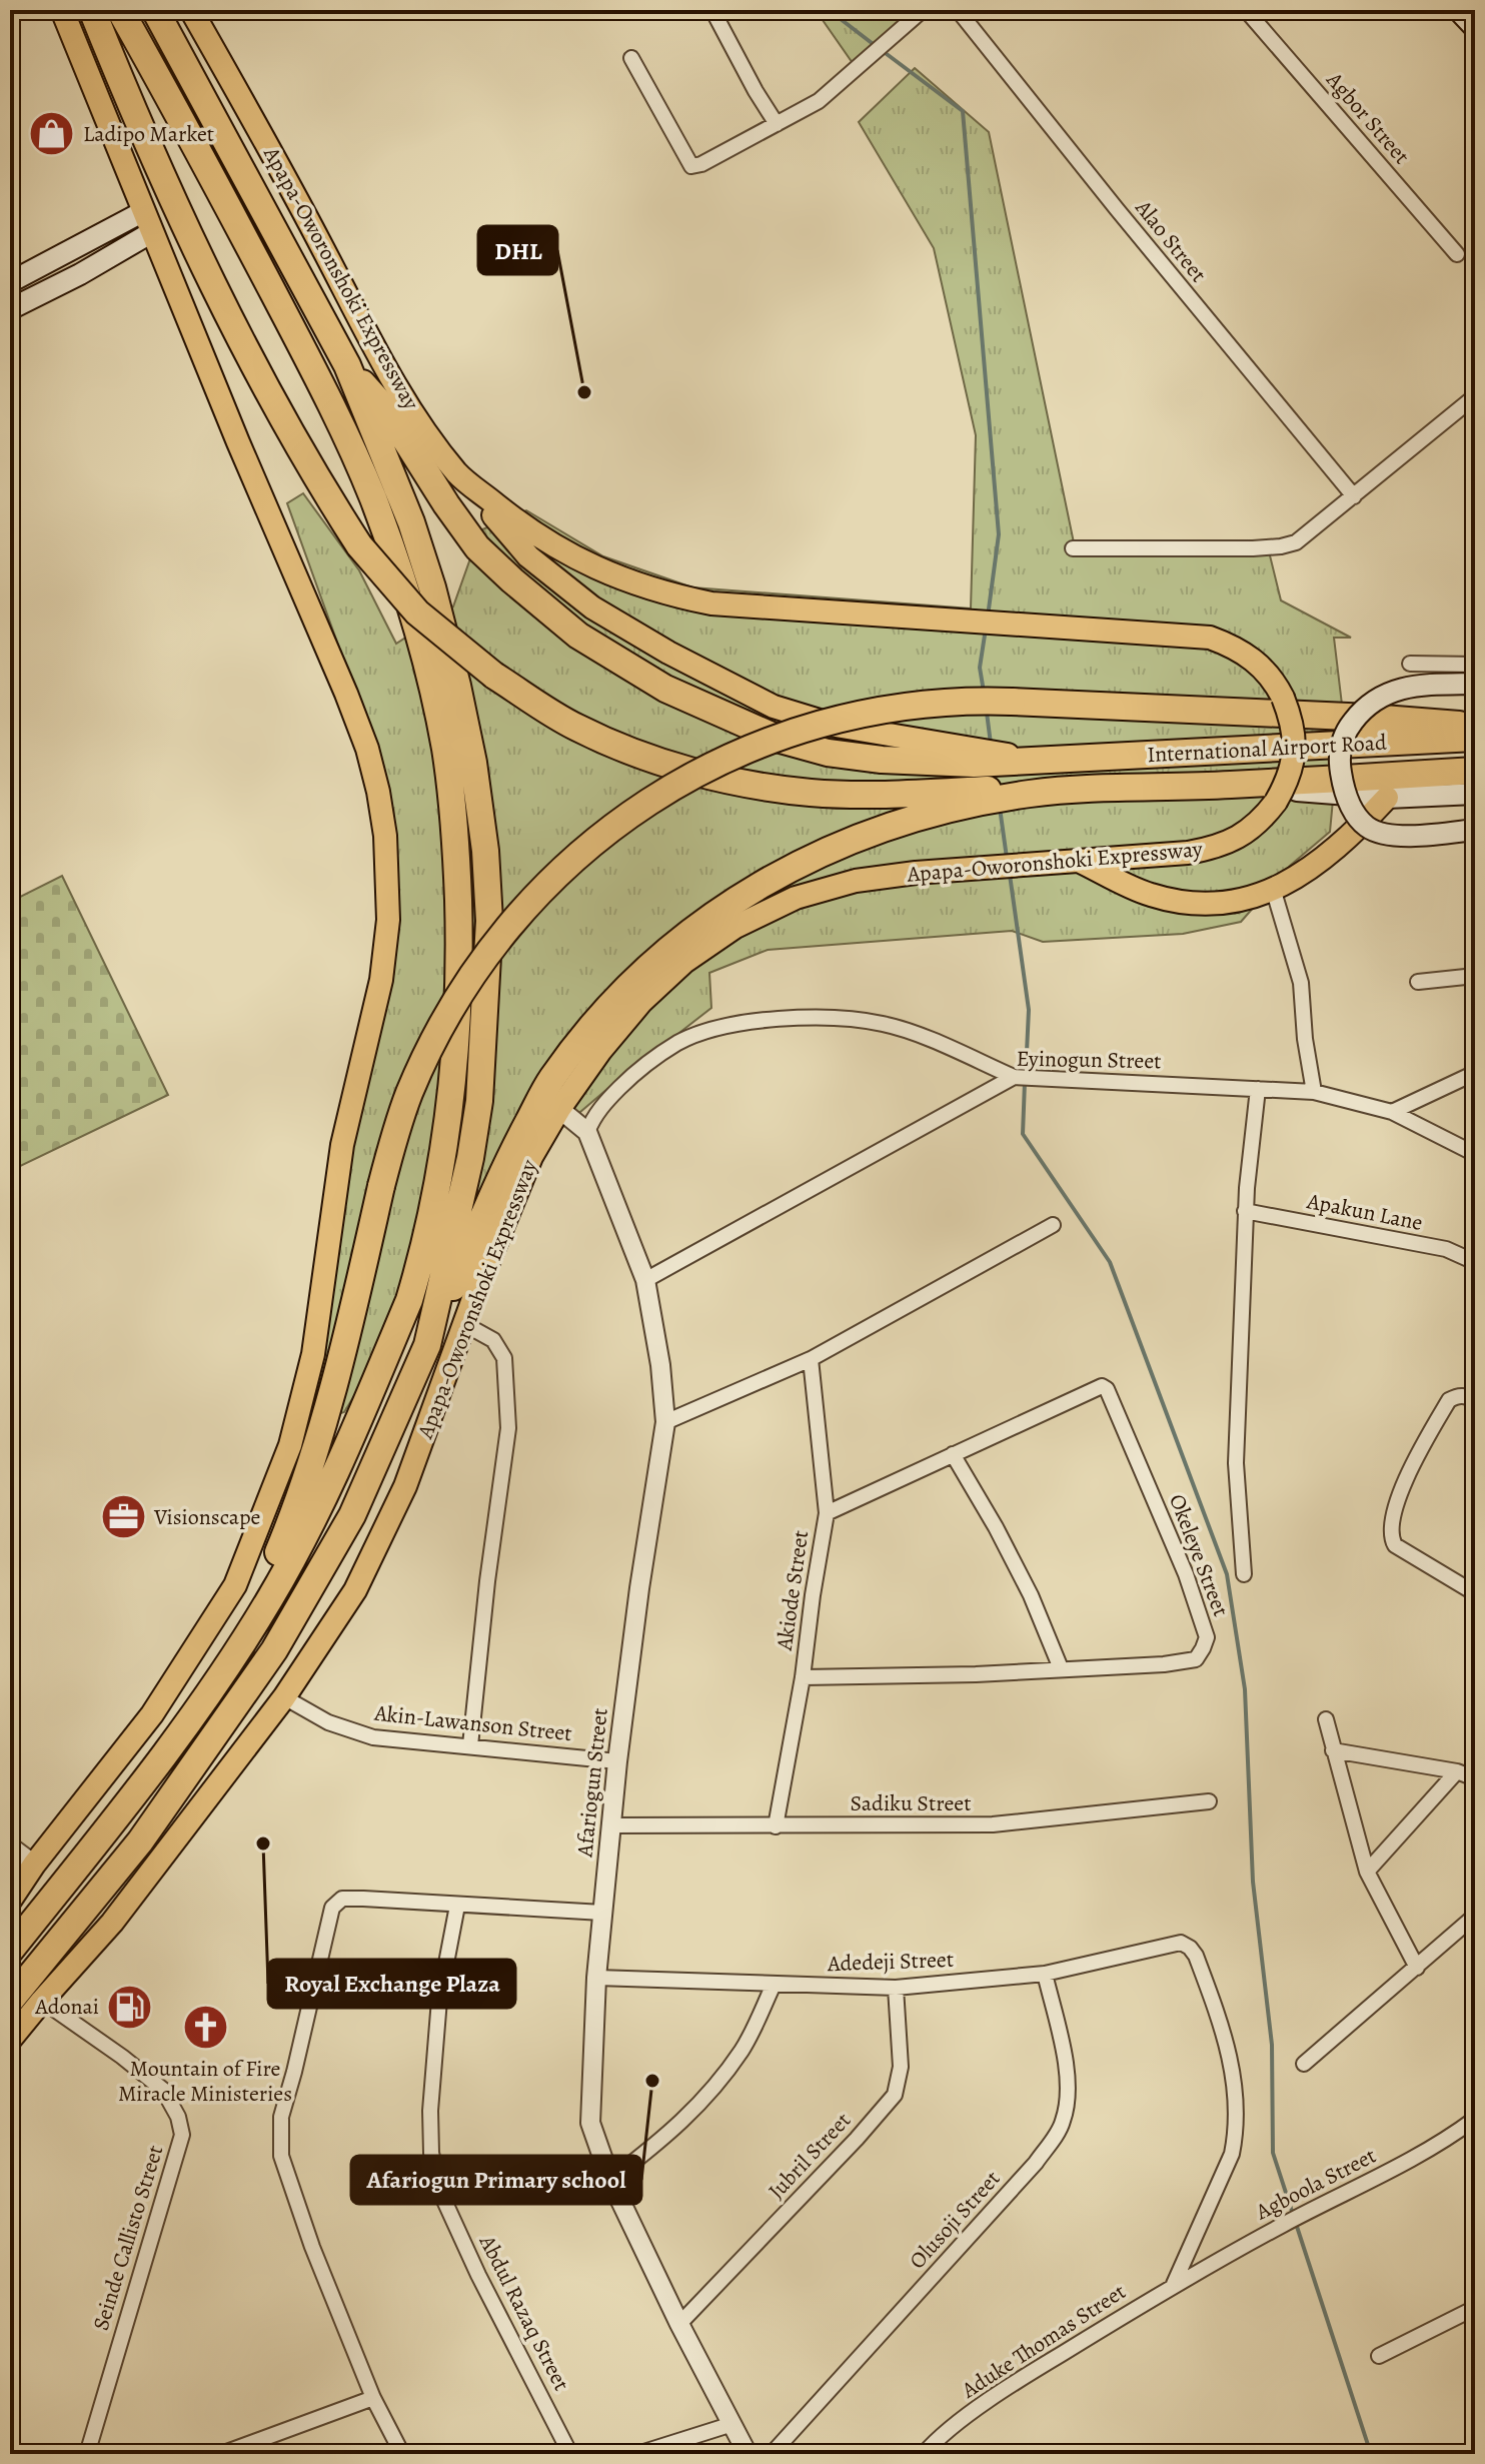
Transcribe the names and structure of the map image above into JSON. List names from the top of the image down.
{
  "streets": {
    "highway": ["Apapa-Oworonshoki Expressway", "International Airport Road"],
    "street": [
      "Agbor Street",
      "Alao Street",
      "Eyinogun Street",
      "Apakun Lane",
      "Okeleye Street",
      "Akiode Street",
      "Akin-Lawanson Street",
      "Afariogun Street",
      "Sadiku Street",
      "Adedeji Street",
      "Jubril Street",
      "Agboola Street",
      "Olusoji Street",
      "Seinde Callisto Street",
      "Abdul Razaq Street",
      "Aduke Thomas Street"
    ]
  },
  "crossings": [
    ["Apapa-Oworonshoki Expressway", "Akin-Lawanson Street"],
    ["Apapa-Oworonshoki Expressway", "Afariogun Street"],
    ["Apapa-Oworonshoki Expressway", "Seinde Callisto Street"],
    ["Eyinogun Street", "Afariogun Street"],
    ["Okeleye Street", "Akiode Street"],
    ["Akiode Street", "Sadiku Street"],
    ["Akin-Lawanson Street", "Afariogun Street"],
    ["Afariogun Street", "Sadiku Street"],
    ["Afariogun Street", "Adedeji Street"],
    ["Afariogun Street", "Jubril Street"],
    ["Adedeji Street", "Jubril Street"],
    ["Adedeji Street", "Agboola Street"],
    ["Adedeji Street", "Olusoji Street"],
    ["Adedeji Street", "Aduke Thomas Street"],
    ["Agboola Street", "Aduke Thomas Street"]
  ],
  "places": {
    "shop": ["Ladipo Market"],
    "other": ["DHL", "Royal Exchange Plaza", "Afariogun Primary school"],
    "office": ["Visionscape"],
    "fuel station": ["Adonai"],
    "church": ["Mountain of Fire Miracle Ministeries"]
  }
}
